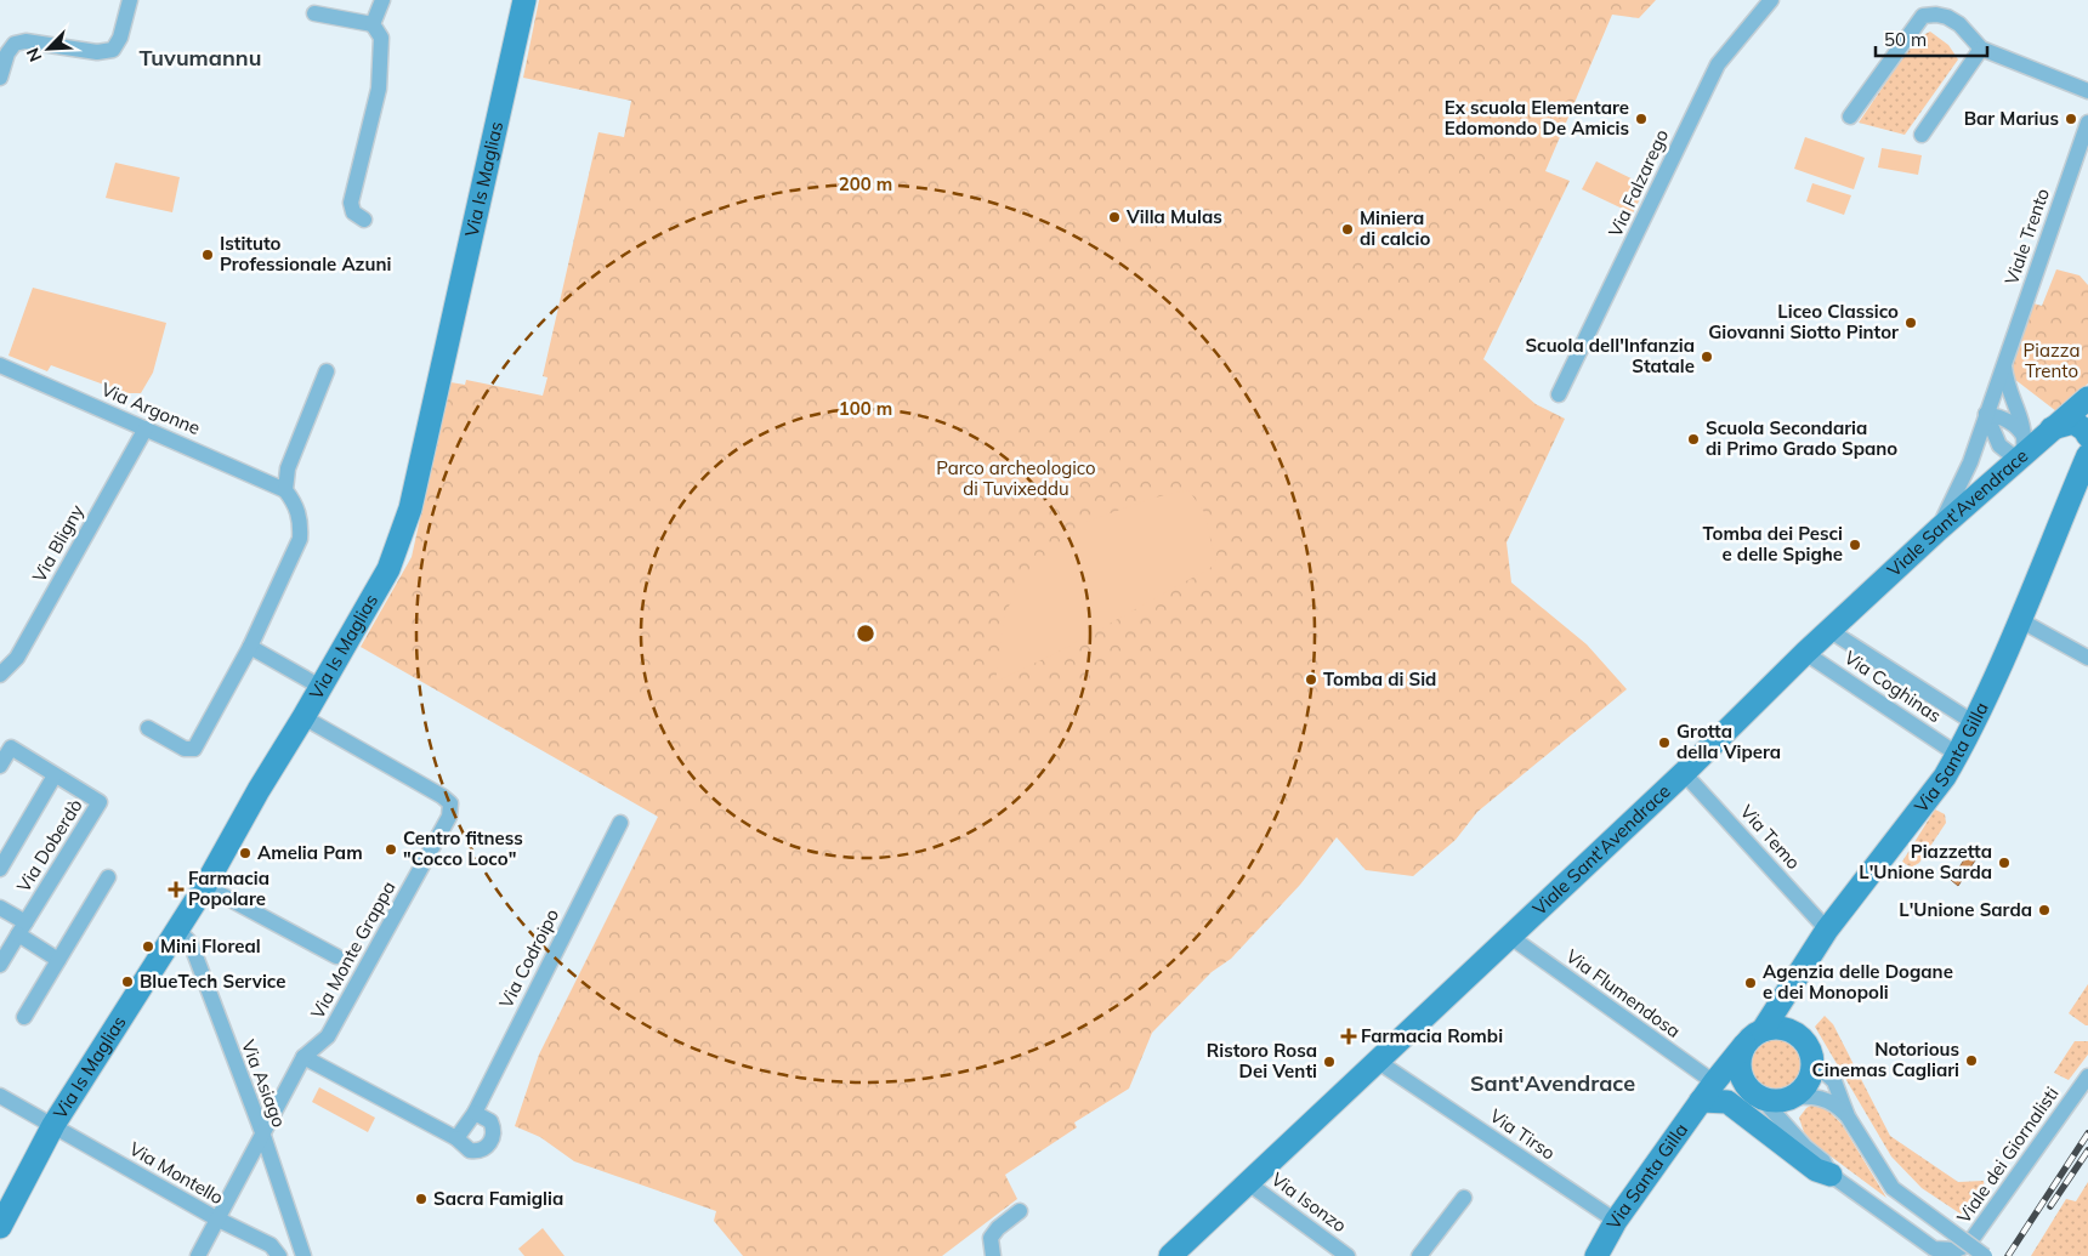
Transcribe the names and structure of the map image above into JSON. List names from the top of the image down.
{
  "streets": {
    "street": [
      "Via Is Maglias",
      "Via Falzarego",
      "Viale Trento",
      "Via Argonne",
      "Viale Sant'Avendrace",
      "Via Bligny",
      "Via Coghinas",
      "Via Santa Gilla",
      "Via Temo",
      "Via Doberdò",
      "Via Monte Grappa",
      "Via Codroipo",
      "Via Flumendosa",
      "Via Asiago",
      "Via Tirso",
      "Viale dei Giornalisti",
      "Via Montello",
      "Via Isonzo"
    ]
  },
  "crossings": [
    ["Via Is Maglias", "Via Monte Grappa"],
    ["Via Is Maglias", "Via Asiago"],
    ["Via Is Maglias", "Via Montello"],
    ["Viale Trento", "Viale Sant'Avendrace"],
    ["Via Argonne", "Via Bligny"],
    ["Viale Sant'Avendrace", "Via Coghinas"],
    ["Viale Sant'Avendrace", "Via Temo"],
    ["Viale Sant'Avendrace", "Via Flumendosa"],
    ["Viale Sant'Avendrace", "Via Tirso"],
    ["Viale Sant'Avendrace", "Via Isonzo"],
    ["Via Coghinas", "Via Santa Gilla"],
    ["Via Santa Gilla", "Via Temo"],
    ["Via Santa Gilla", "Via Flumendosa"],
    ["Via Santa Gilla", "Via Tirso"],
    ["Via Santa Gilla", "Viale dei Giornalisti"],
    ["Via Monte Grappa", "Via Asiago"],
    ["Via Monte Grappa", "Via Montello"]
  ],
  "districts": ["Tuvumannu", "Sant'Avendrace"],
  "parks": ["Piazza Trento", "Parco archeologico di Tuvixeddu"],
  "places": {
    "other": [
      "Ex scuola Elementare Edomondo De Amicis",
      "Bar Marius",
      "Villa Mulas",
      "Miniera di calcio",
      "Istituto Professionale Azuni",
      "Liceo Classico Giovanni Siotto Pintor",
      "Scuola dell'Infanzia Statale",
      "Scuola Secondaria di Primo Grado Spano",
      "Tomba dei Pesci e delle Spighe",
      "Tomba di Sid",
      "Grotta della Vipera",
      "Centro fitness \"Cocco Loco\"",
      "Amelia Pam",
      "Piazzetta L'Unione Sarda",
      "L'Unione Sarda",
      "Mini Floreal",
      "BlueTech Service",
      "Agenzia delle Dogane e dei Monopoli",
      "Notorious Cinemas Cagliari",
      "Ristoro Rosa Dei Venti",
      "Sacra Famiglia"
    ],
    "health": ["Farmacia Popolare", "Farmacia Rombi"]
  },
  "scale_bar": "50 m",
  "north": "bottom left",
  "rings": ["200 m", "100 m"]
}
